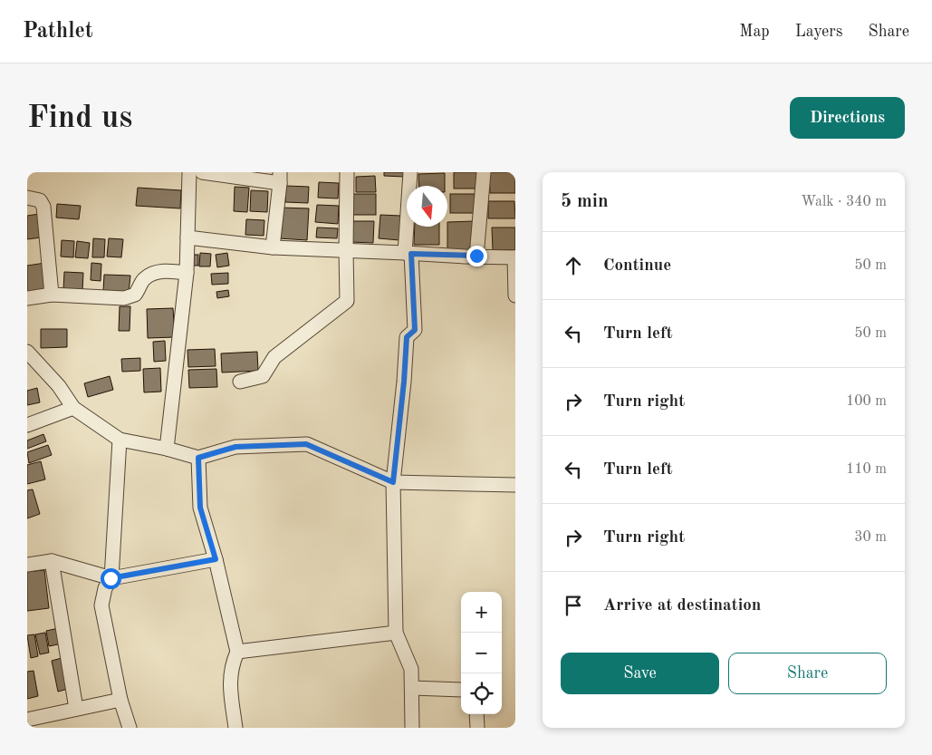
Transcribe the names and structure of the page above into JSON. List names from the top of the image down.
{
  "north": "bottom",
  "page": {
    "header": "Pathlet",
    "nav": ["Map", "Layers", "Share"],
    "buttons": [
      "Directions",
      ["Save", "Share"]
    ],
    "title": "Find us",
    "heading": ["5 min", "Walk · 340 m"],
    "list": [
      ["Continue", "50 m"],
      ["Turn left", "50 m"],
      ["Turn right", "100 m"],
      ["Turn left", "110 m"],
      ["Turn right", "30 m"],
      "Arrive at destination"
    ],
    "map_buttons": ["+", "−"]
  }
}
